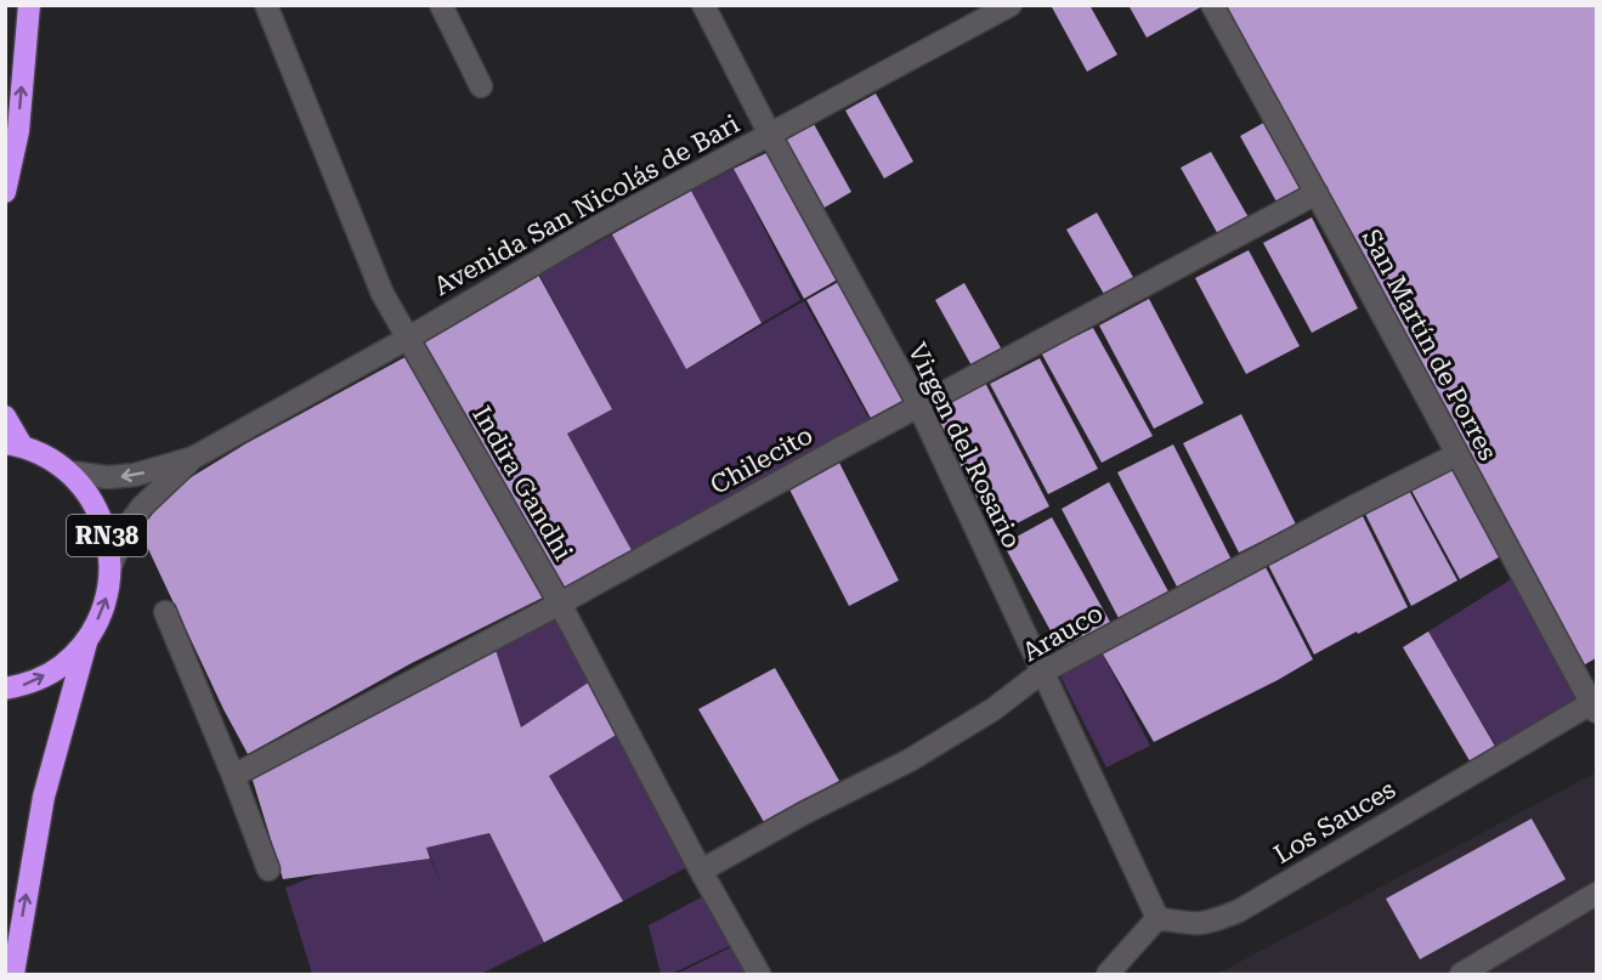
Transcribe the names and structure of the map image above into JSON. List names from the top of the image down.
{
  "streets": {
    "highway": ["RN38"],
    "street": [
      "Avenida San Nicolás de Bari",
      "San Martín de Porres",
      "Virgen del Rosario",
      "Chilecito",
      "Indira Gandhi",
      "Arauco",
      "Los Sauces"
    ]
  },
  "crossings": [
    ["Avenida San Nicolás de Bari", "Virgen del Rosario"],
    ["Avenida San Nicolás de Bari", "Indira Gandhi"],
    ["Avenida San Nicolás de Bari", "RN38"],
    ["San Martín de Porres", "Chilecito"],
    ["San Martín de Porres", "Arauco"],
    ["San Martín de Porres", "Los Sauces"],
    ["Virgen del Rosario", "Chilecito"],
    ["Virgen del Rosario", "Arauco"],
    ["Virgen del Rosario", "Los Sauces"],
    ["Chilecito", "Indira Gandhi"],
    ["Indira Gandhi", "Arauco"]
  ]
}
